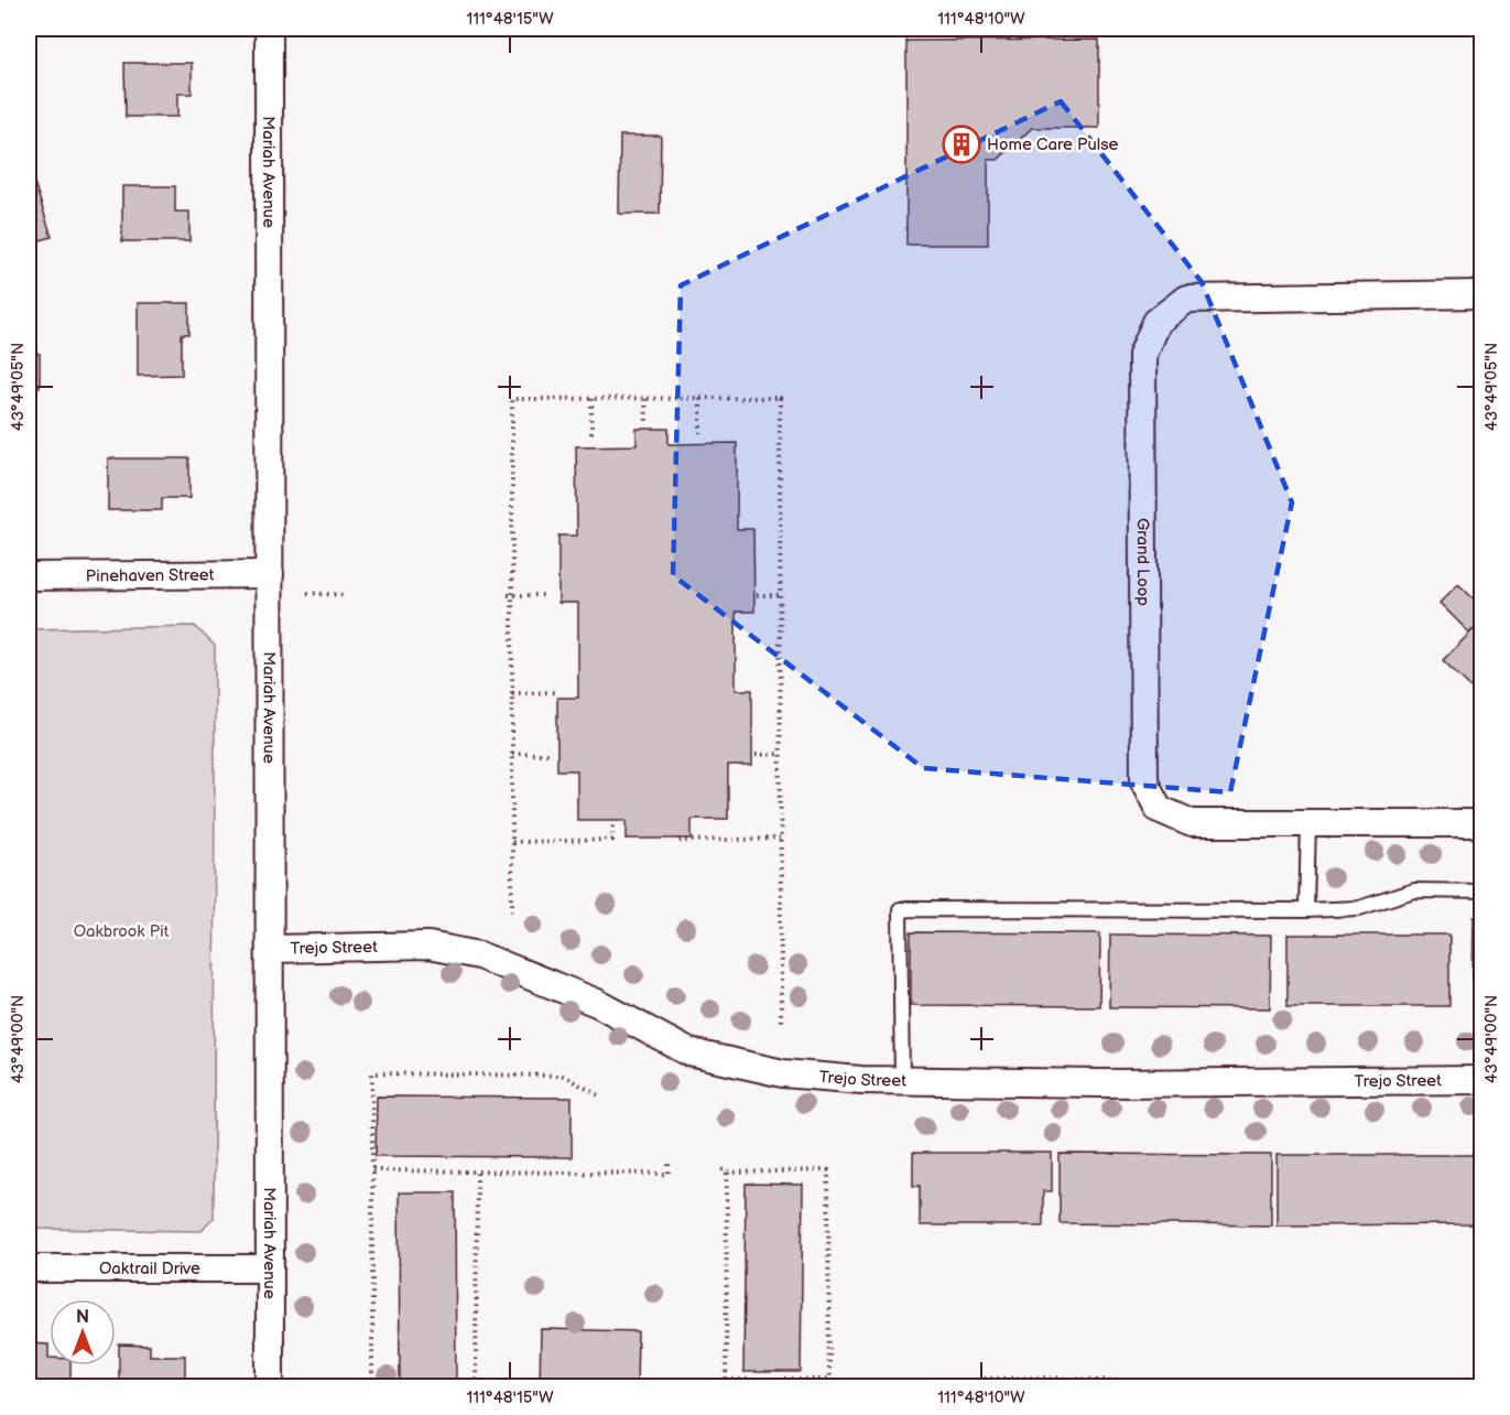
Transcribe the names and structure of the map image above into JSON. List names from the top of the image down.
{
  "streets": {
    "street": [
      "Mariah Avenue",
      "Grand Loop",
      "Pinehaven Street",
      "Trejo Street",
      "Oaktrail Drive"
    ]
  },
  "crossings": [
    ["Mariah Avenue", "Pinehaven Street"],
    ["Mariah Avenue", "Trejo Street"],
    ["Mariah Avenue", "Oaktrail Drive"]
  ],
  "parks": ["Oakbrook Pit"],
  "places": {
    "building": ["Home Care Pulse"]
  },
  "north": "top",
  "coordinates": [
    "111°48'15\"W",
    "111°48'10\"W",
    "43°49'05\"N",
    "43°49'00\"N"
  ]
}
